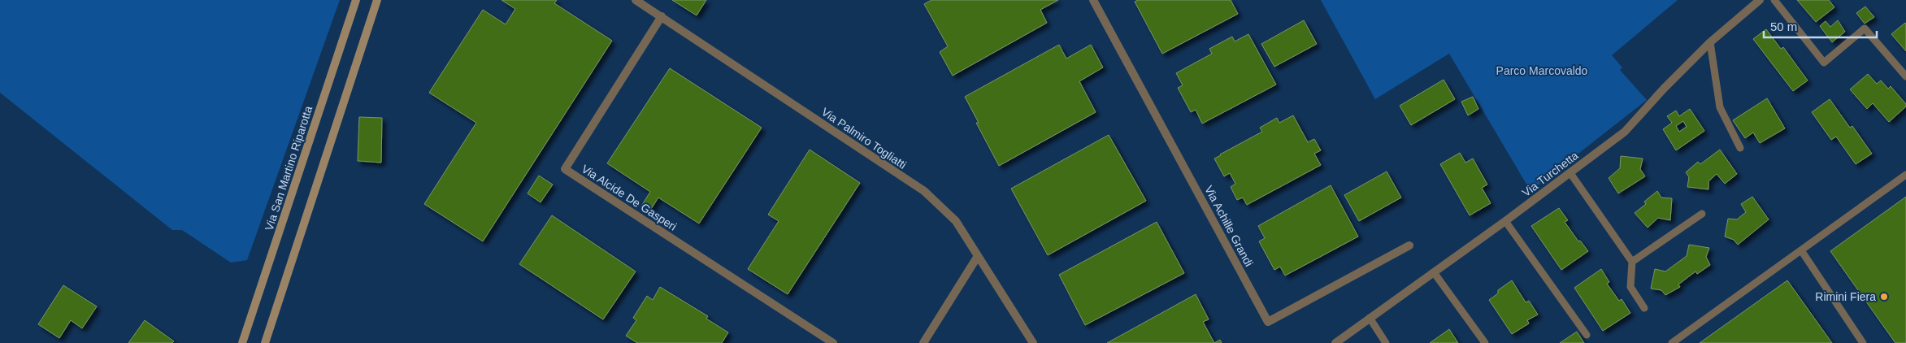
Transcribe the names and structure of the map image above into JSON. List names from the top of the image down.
{
  "streets": {
    "street": [
      "Via Palmiro Togliatti",
      "Via San Martino Riparotta",
      "Via Turchetta",
      "Via Alcide De Gasperi",
      "Via Achille Grandi"
    ]
  },
  "crossings": [
    ["Via Palmiro Togliatti", "Via Alcide De Gasperi"]
  ],
  "parks": ["Parco Marcovaldo"],
  "places": ["Rimini Fiera"],
  "scale_bar": "50 m"
}
